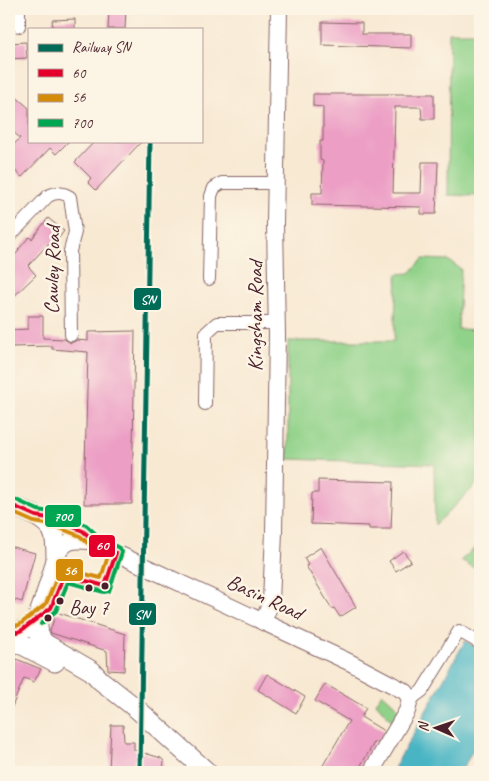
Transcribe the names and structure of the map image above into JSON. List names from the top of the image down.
{
  "streets": {
    "street": ["Cawley Road", "Kingsham Road", "Basin Road"]
  },
  "crossings": [
    ["Kingsham Road", "Basin Road"]
  ],
  "places": ["Bay 7"],
  "lines": [
    "rail line SN",
    "transit line 700",
    "transit line 60",
    "transit line 56"
  ],
  "legend": [
    "Railway SN",
    "60",
    "56",
    "700"
  ],
  "north": "left"
}
